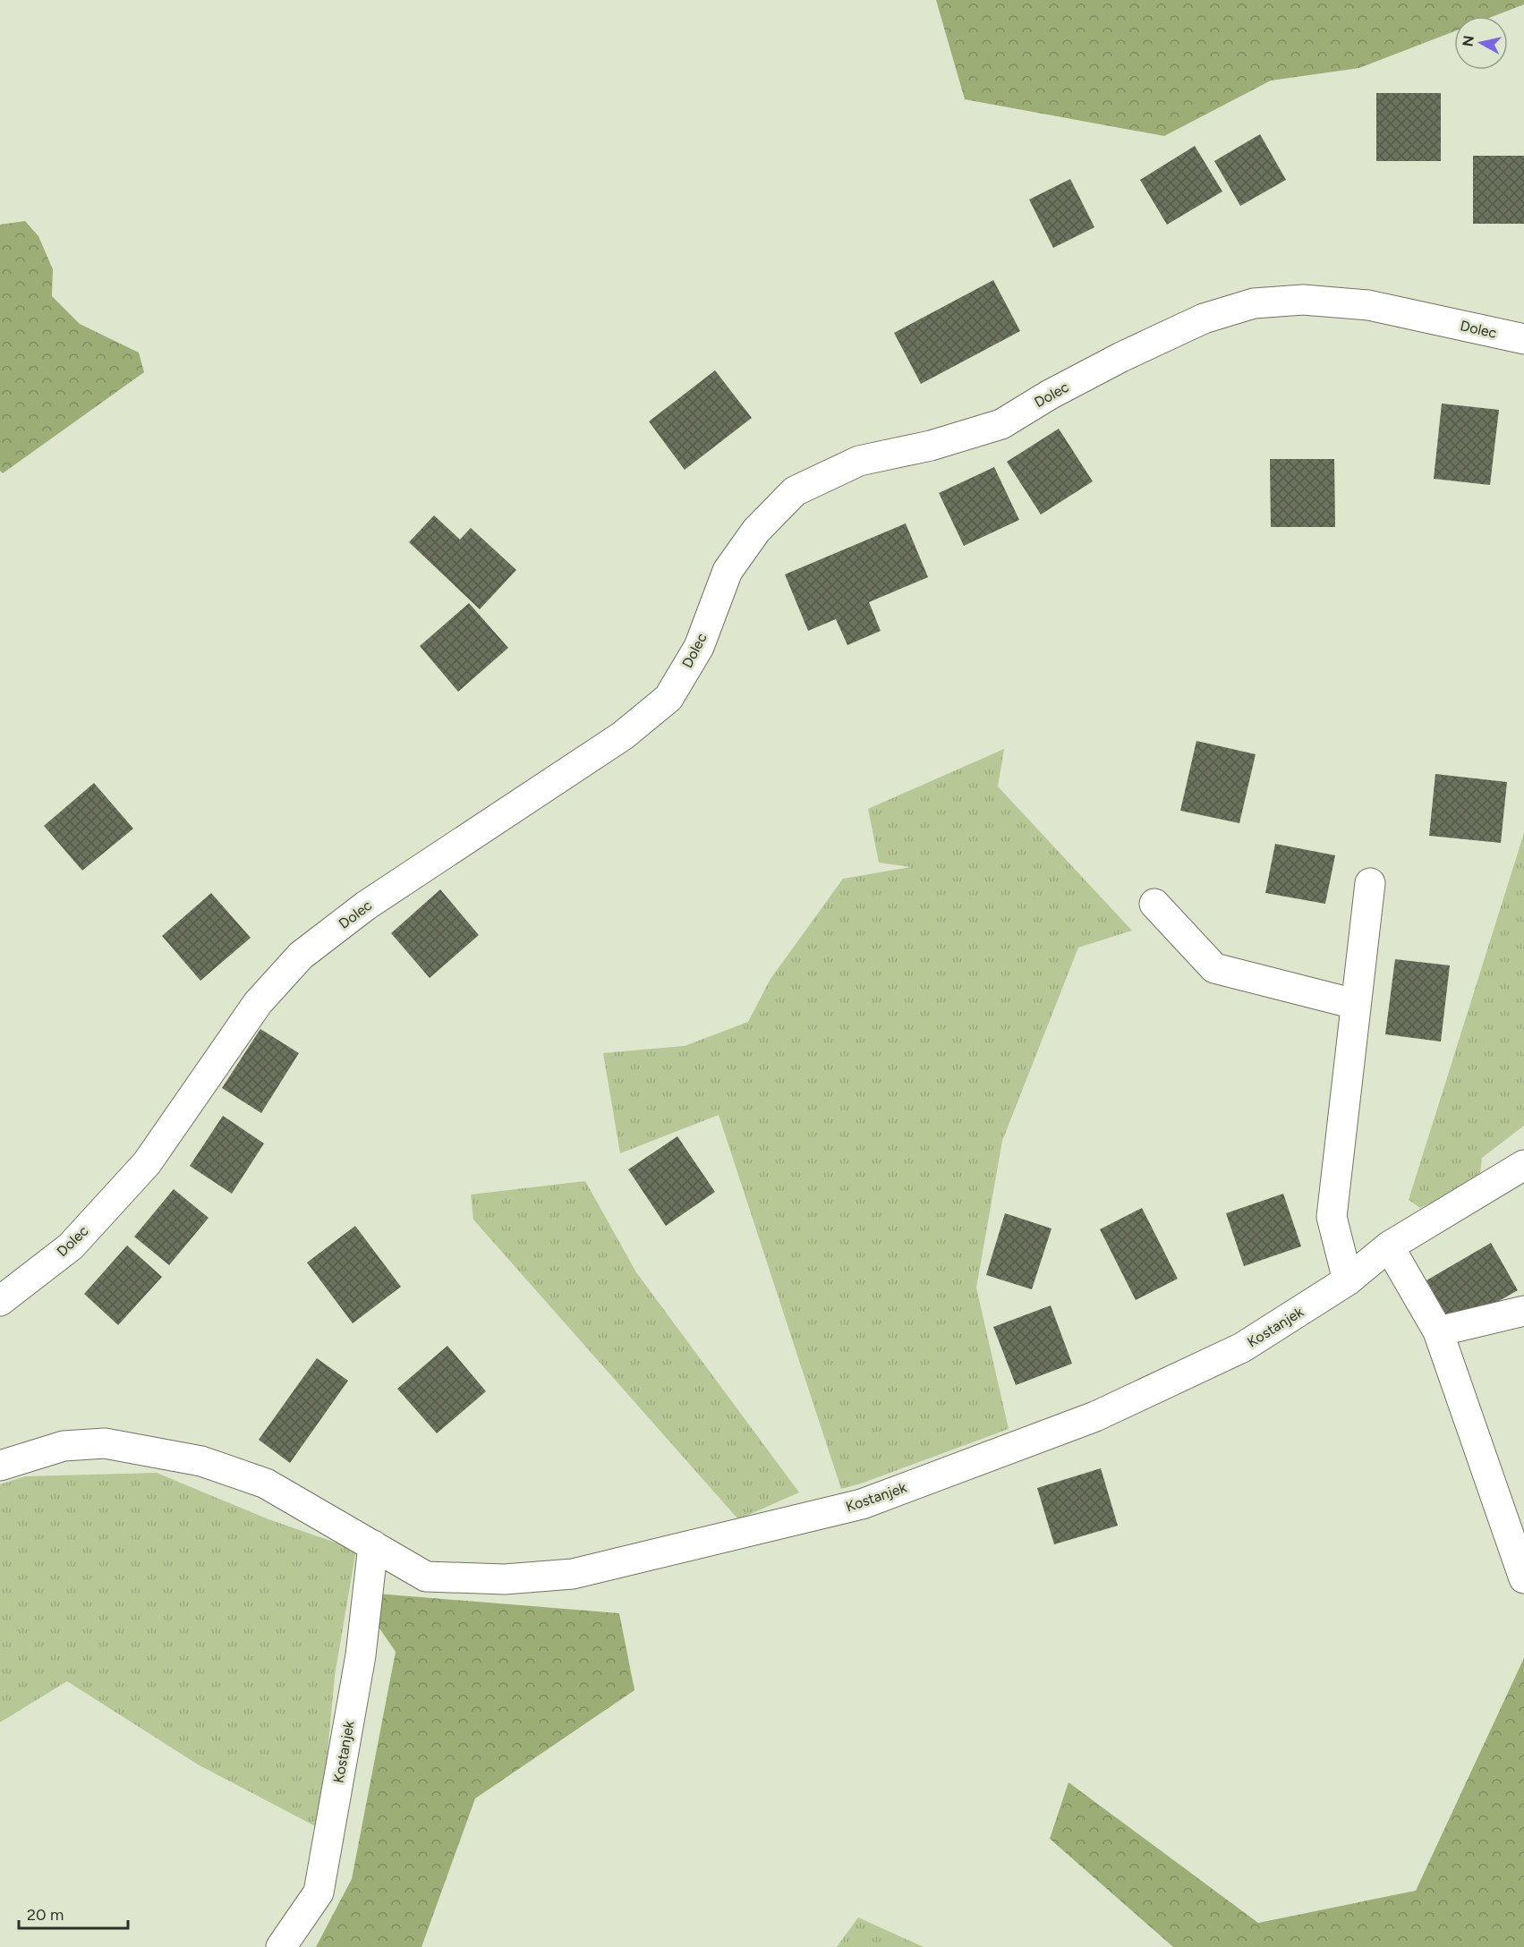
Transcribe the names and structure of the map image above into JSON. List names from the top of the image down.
{
  "streets": {
    "street": ["Dolec", "Kostanjek"]
  },
  "scale_bar": "20 m",
  "north": "left"
}
